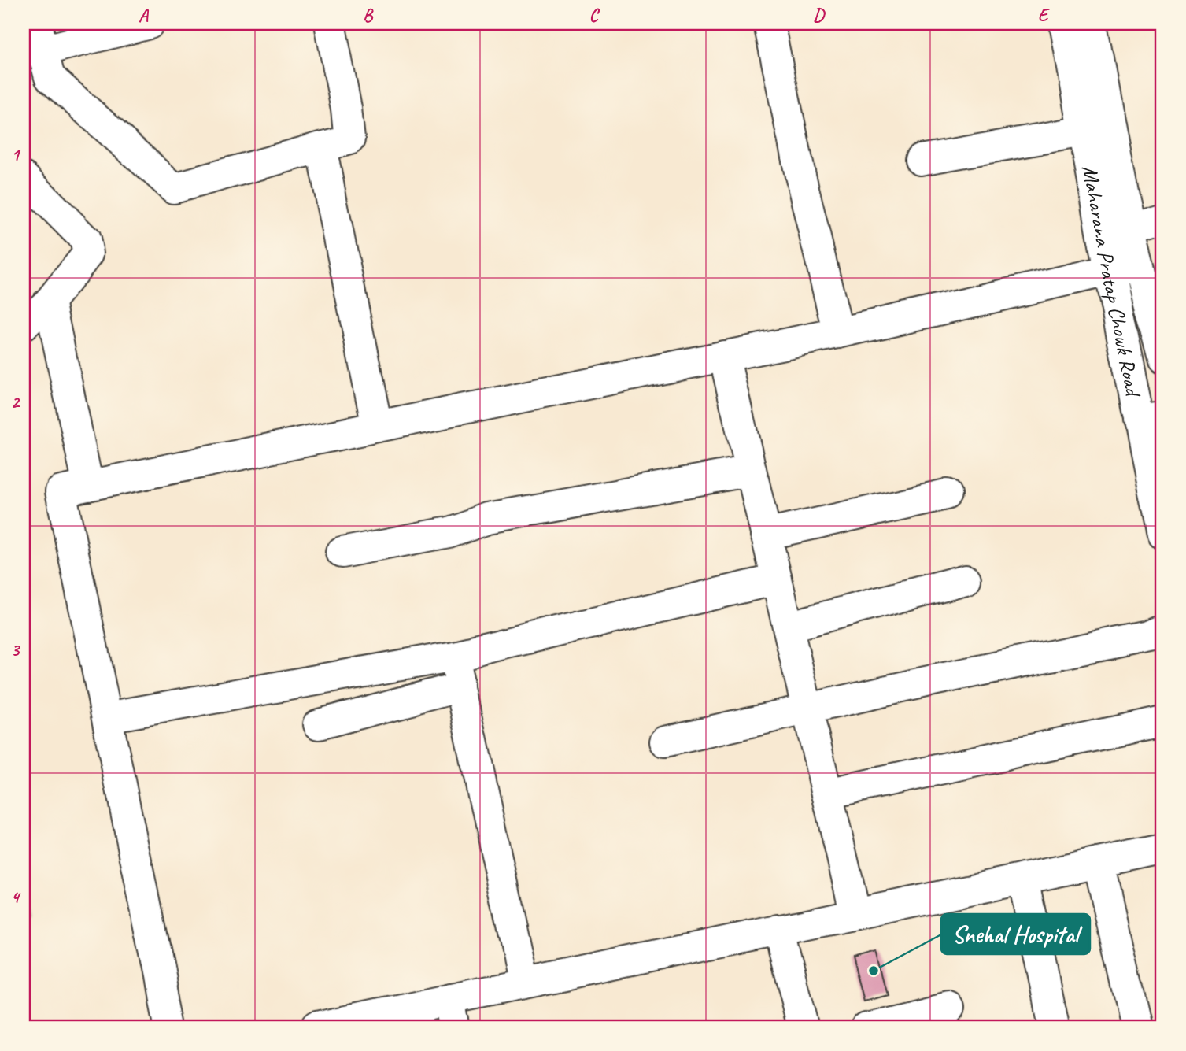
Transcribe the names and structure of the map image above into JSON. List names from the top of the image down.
{
  "streets": {
    "street": ["Maharana Pratap Chowk Road"]
  },
  "places": ["Snehal Hospital"],
  "grid": {
    "columns": [
      "A",
      "B",
      "C",
      "D",
      "E"
    ],
    "rows": [
      "1",
      "2",
      "3",
      "4"
    ]
  }
}
